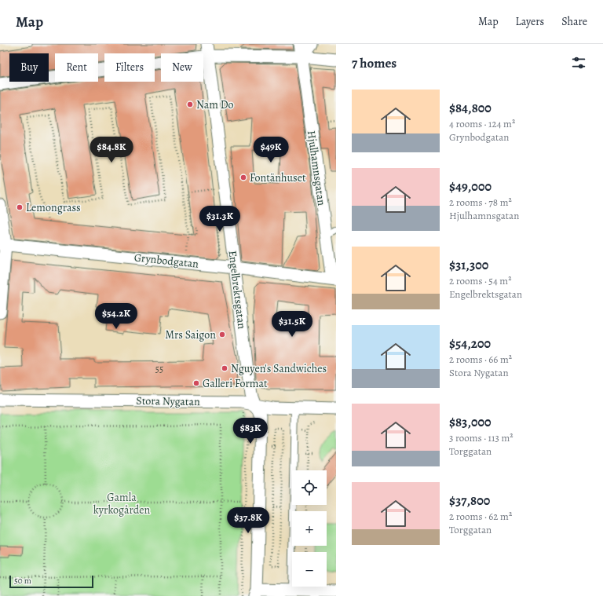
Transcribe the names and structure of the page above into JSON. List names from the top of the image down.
{
  "streets": {
    "street": [
      "Hjulhamnsgatan",
      "Grynbodgatan",
      "Engelbrektsgatan",
      "Stora Nygatan"
    ]
  },
  "crossings": [
    ["Hjulhamnsgatan", "Grynbodgatan"],
    ["Grynbodgatan", "Engelbrektsgatan"],
    ["Engelbrektsgatan", "Stora Nygatan"]
  ],
  "parks": ["Gamla kyrkogården"],
  "places": [
    "Nam Do",
    "Fontänhuset",
    "Lemongrass",
    "Mrs Saigon",
    "Nguyen's Sandwiches",
    "Galleri Format"
  ],
  "house_numbers": ["55"],
  "scale_bar": "50 m",
  "page": {
    "header": "Map",
    "nav": ["Map", "Layers", "Share"],
    "heading": "7 homes",
    "chip": [
      "Buy",
      "Rent",
      "Filters",
      "New"
    ],
    "list": [
      {
        "name": "$84,800",
        "note": "4 rooms · 124 m² · Grynbodgatan"
      },
      {
        "name": "$49,000",
        "note": "2 rooms · 78 m² · Hjulhamnsgatan"
      },
      {
        "name": "$31,300",
        "note": "2 rooms · 54 m² · Engelbrektsgatan"
      },
      {
        "name": "$54,200",
        "note": "2 rooms · 66 m² · Stora Nygatan"
      },
      {
        "name": "$83,000",
        "note": "3 rooms · 113 m² · Torggatan"
      },
      {
        "name": "$37,800",
        "note": "2 rooms · 62 m² · Torggatan"
      }
    ],
    "price": [
      "$84.8K",
      "$49K",
      "$31.3K",
      "$54.2K",
      "$31.5K",
      "$83K",
      "$37.8K"
    ],
    "map_buttons": ["+", "−"],
    "scale": "50 m"
  }
}
